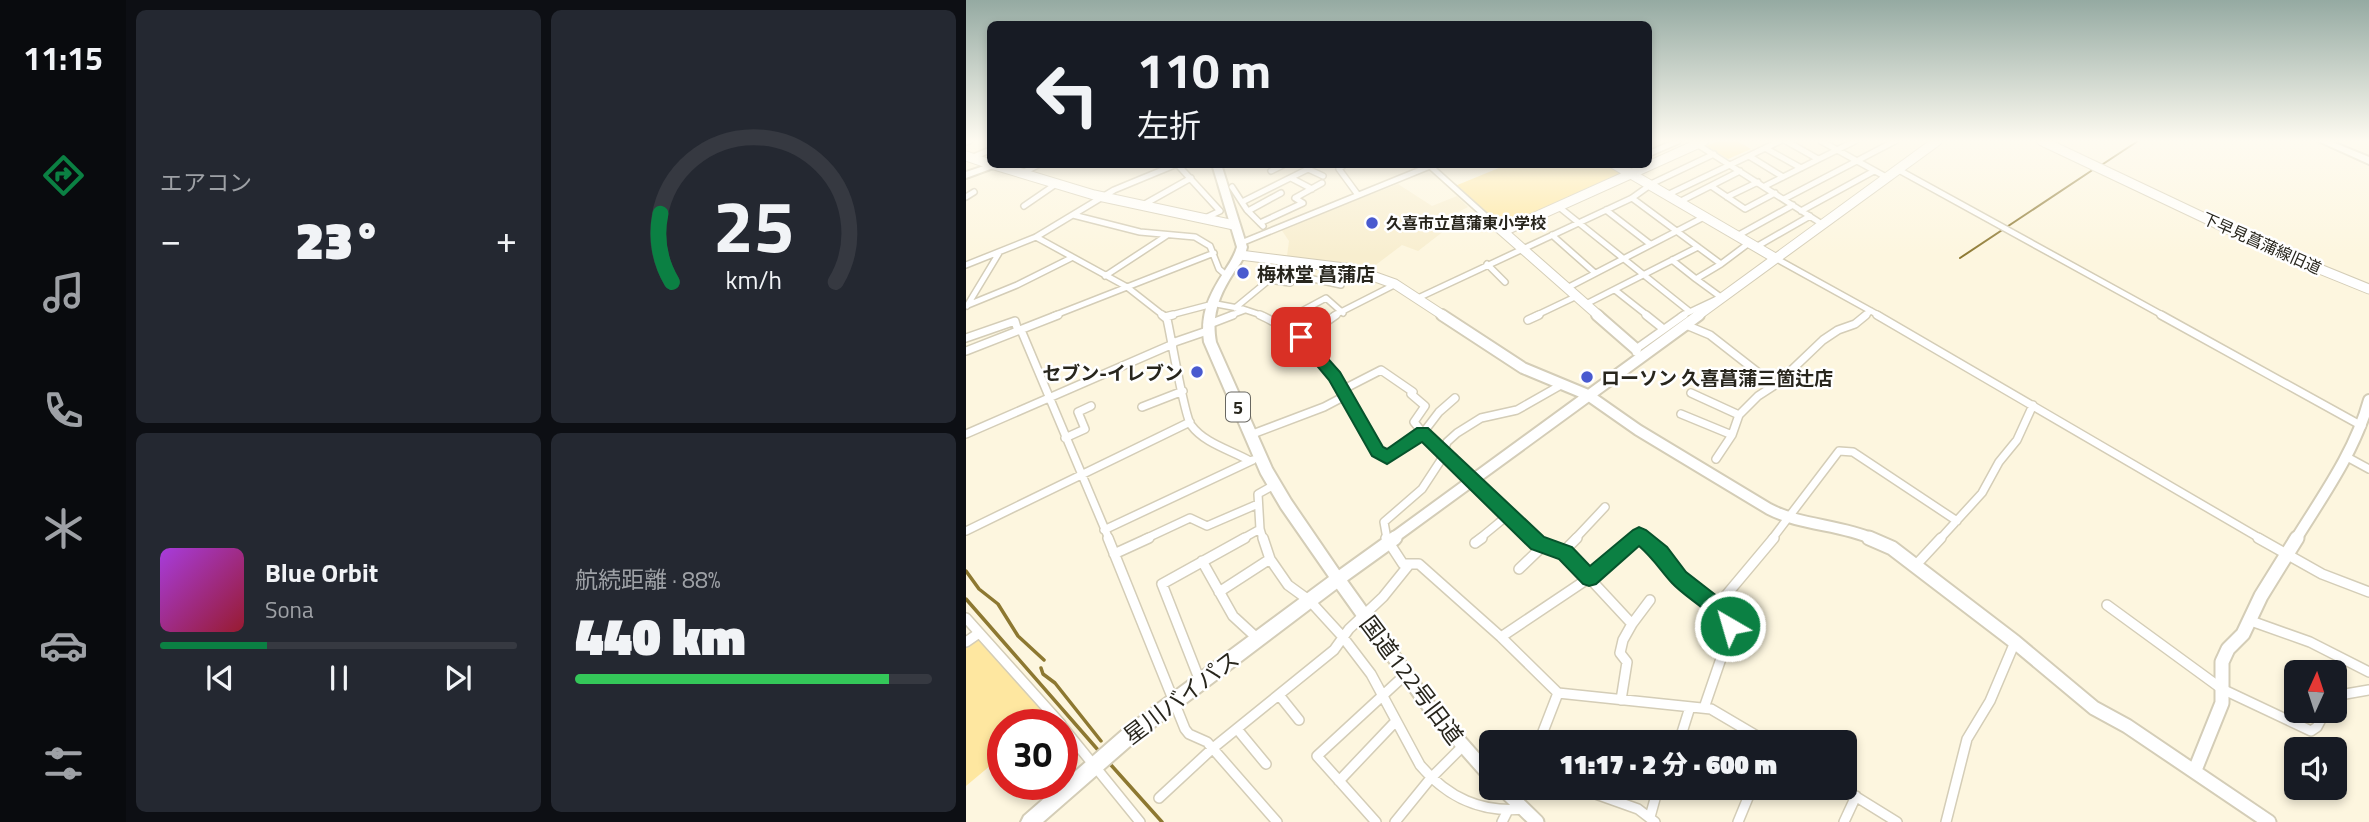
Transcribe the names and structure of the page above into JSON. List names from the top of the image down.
{
  "streets": {
    "main road": ["5", "星川バイパス"],
    "street": ["下早見菖蒲線旧道", "国道122号旧道"]
  },
  "crossings": [
    ["5", "国道122号旧道"],
    ["5", "星川バイパス"],
    ["国道122号旧道", "星川バイパス"]
  ],
  "places": [
    "久喜市立菖蒲東小学校",
    "梅林堂 菖蒲店",
    "セブン-イレブン",
    "ローソン 久喜菖蒲三箇辻店"
  ],
  "north": "top",
  "page": {
    "tabs": "11:15",
    "tile": [
      "エアコン",
      ["航続距離 · 88%", "440 km"]
    ],
    "turn": ["110 m", "左折"],
    "heat": ["−", "23°", "+"],
    "song": ["Blue Orbit", "Sona"],
    "limit": "30",
    "trip": "11:17 · 2 分 · 600 m",
    "gauge": ["25", "km/h"]
  }
}
